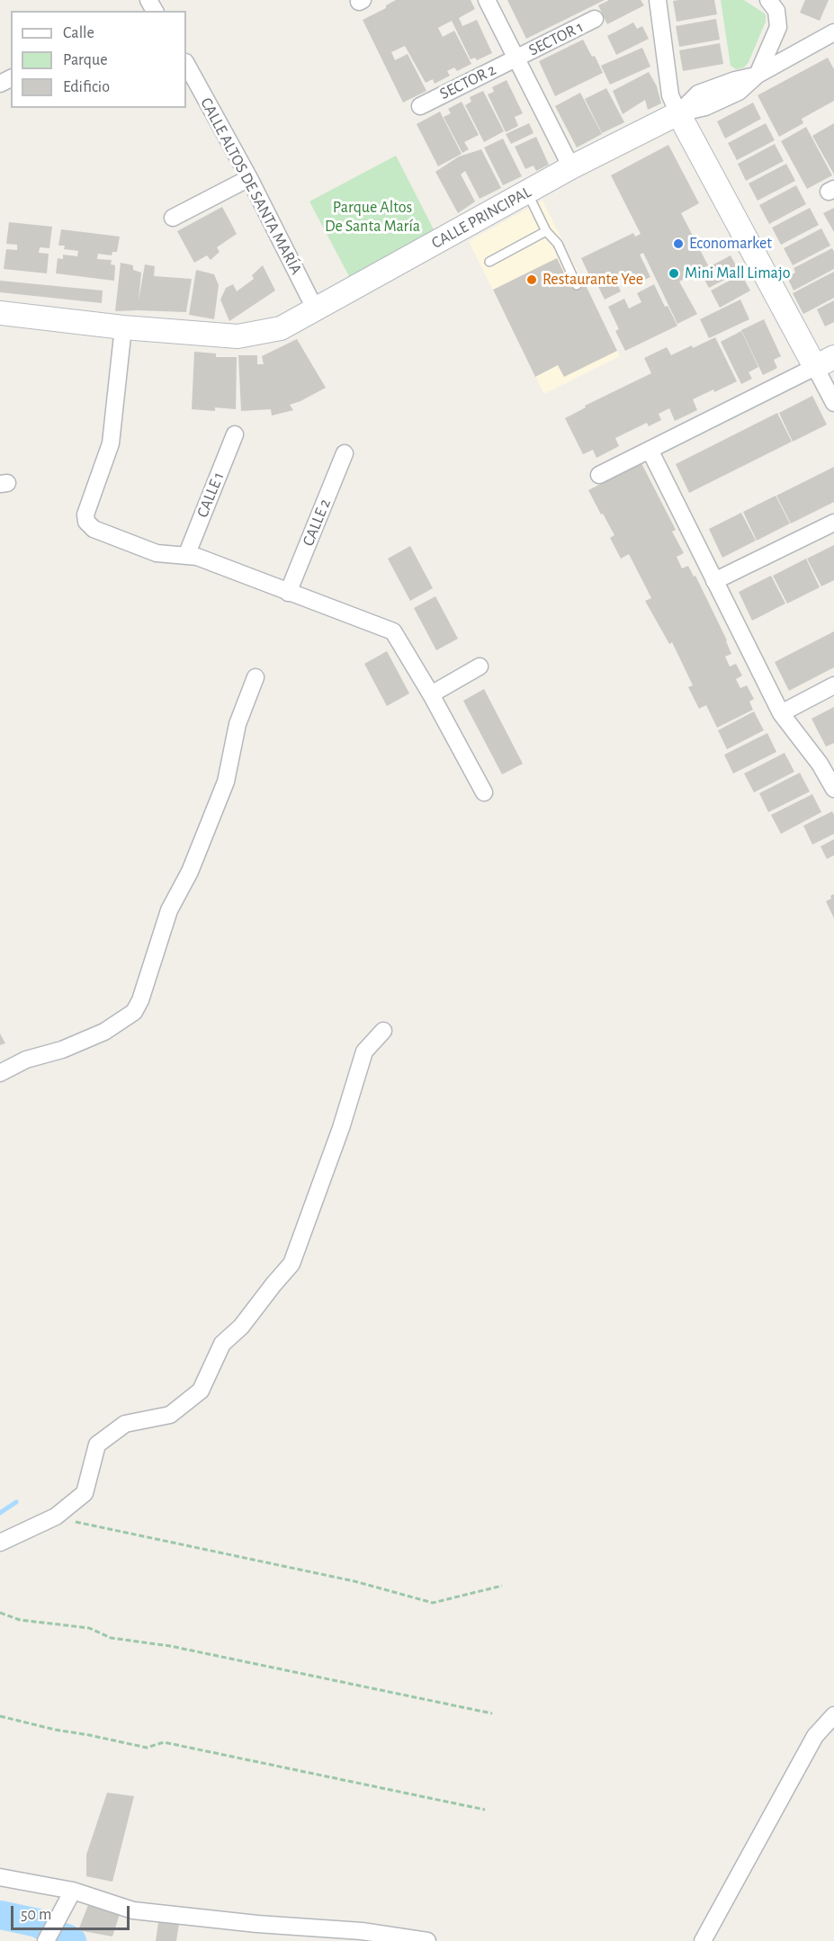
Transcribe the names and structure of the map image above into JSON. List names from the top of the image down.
{
  "streets": {
    "street": [
      "SECTOR 1",
      "SECTOR 2",
      "CALLE ALTOS DE SANTA MARÍA",
      "CALLE PRINCIPAL",
      "CALLE 1",
      "CALLE 2"
    ]
  },
  "crossings": [
    ["SECTOR 1", "SECTOR 2"],
    ["CALLE ALTOS DE SANTA MARÍA", "CALLE PRINCIPAL"]
  ],
  "parks": ["Parque Altos De Santa María"],
  "places": ["Economarket", "Mini Mall Limajo", "Restaurante Yee"],
  "legend": ["Calle", "Parque", "Edificio"],
  "scale_bar": "50 m"
}
